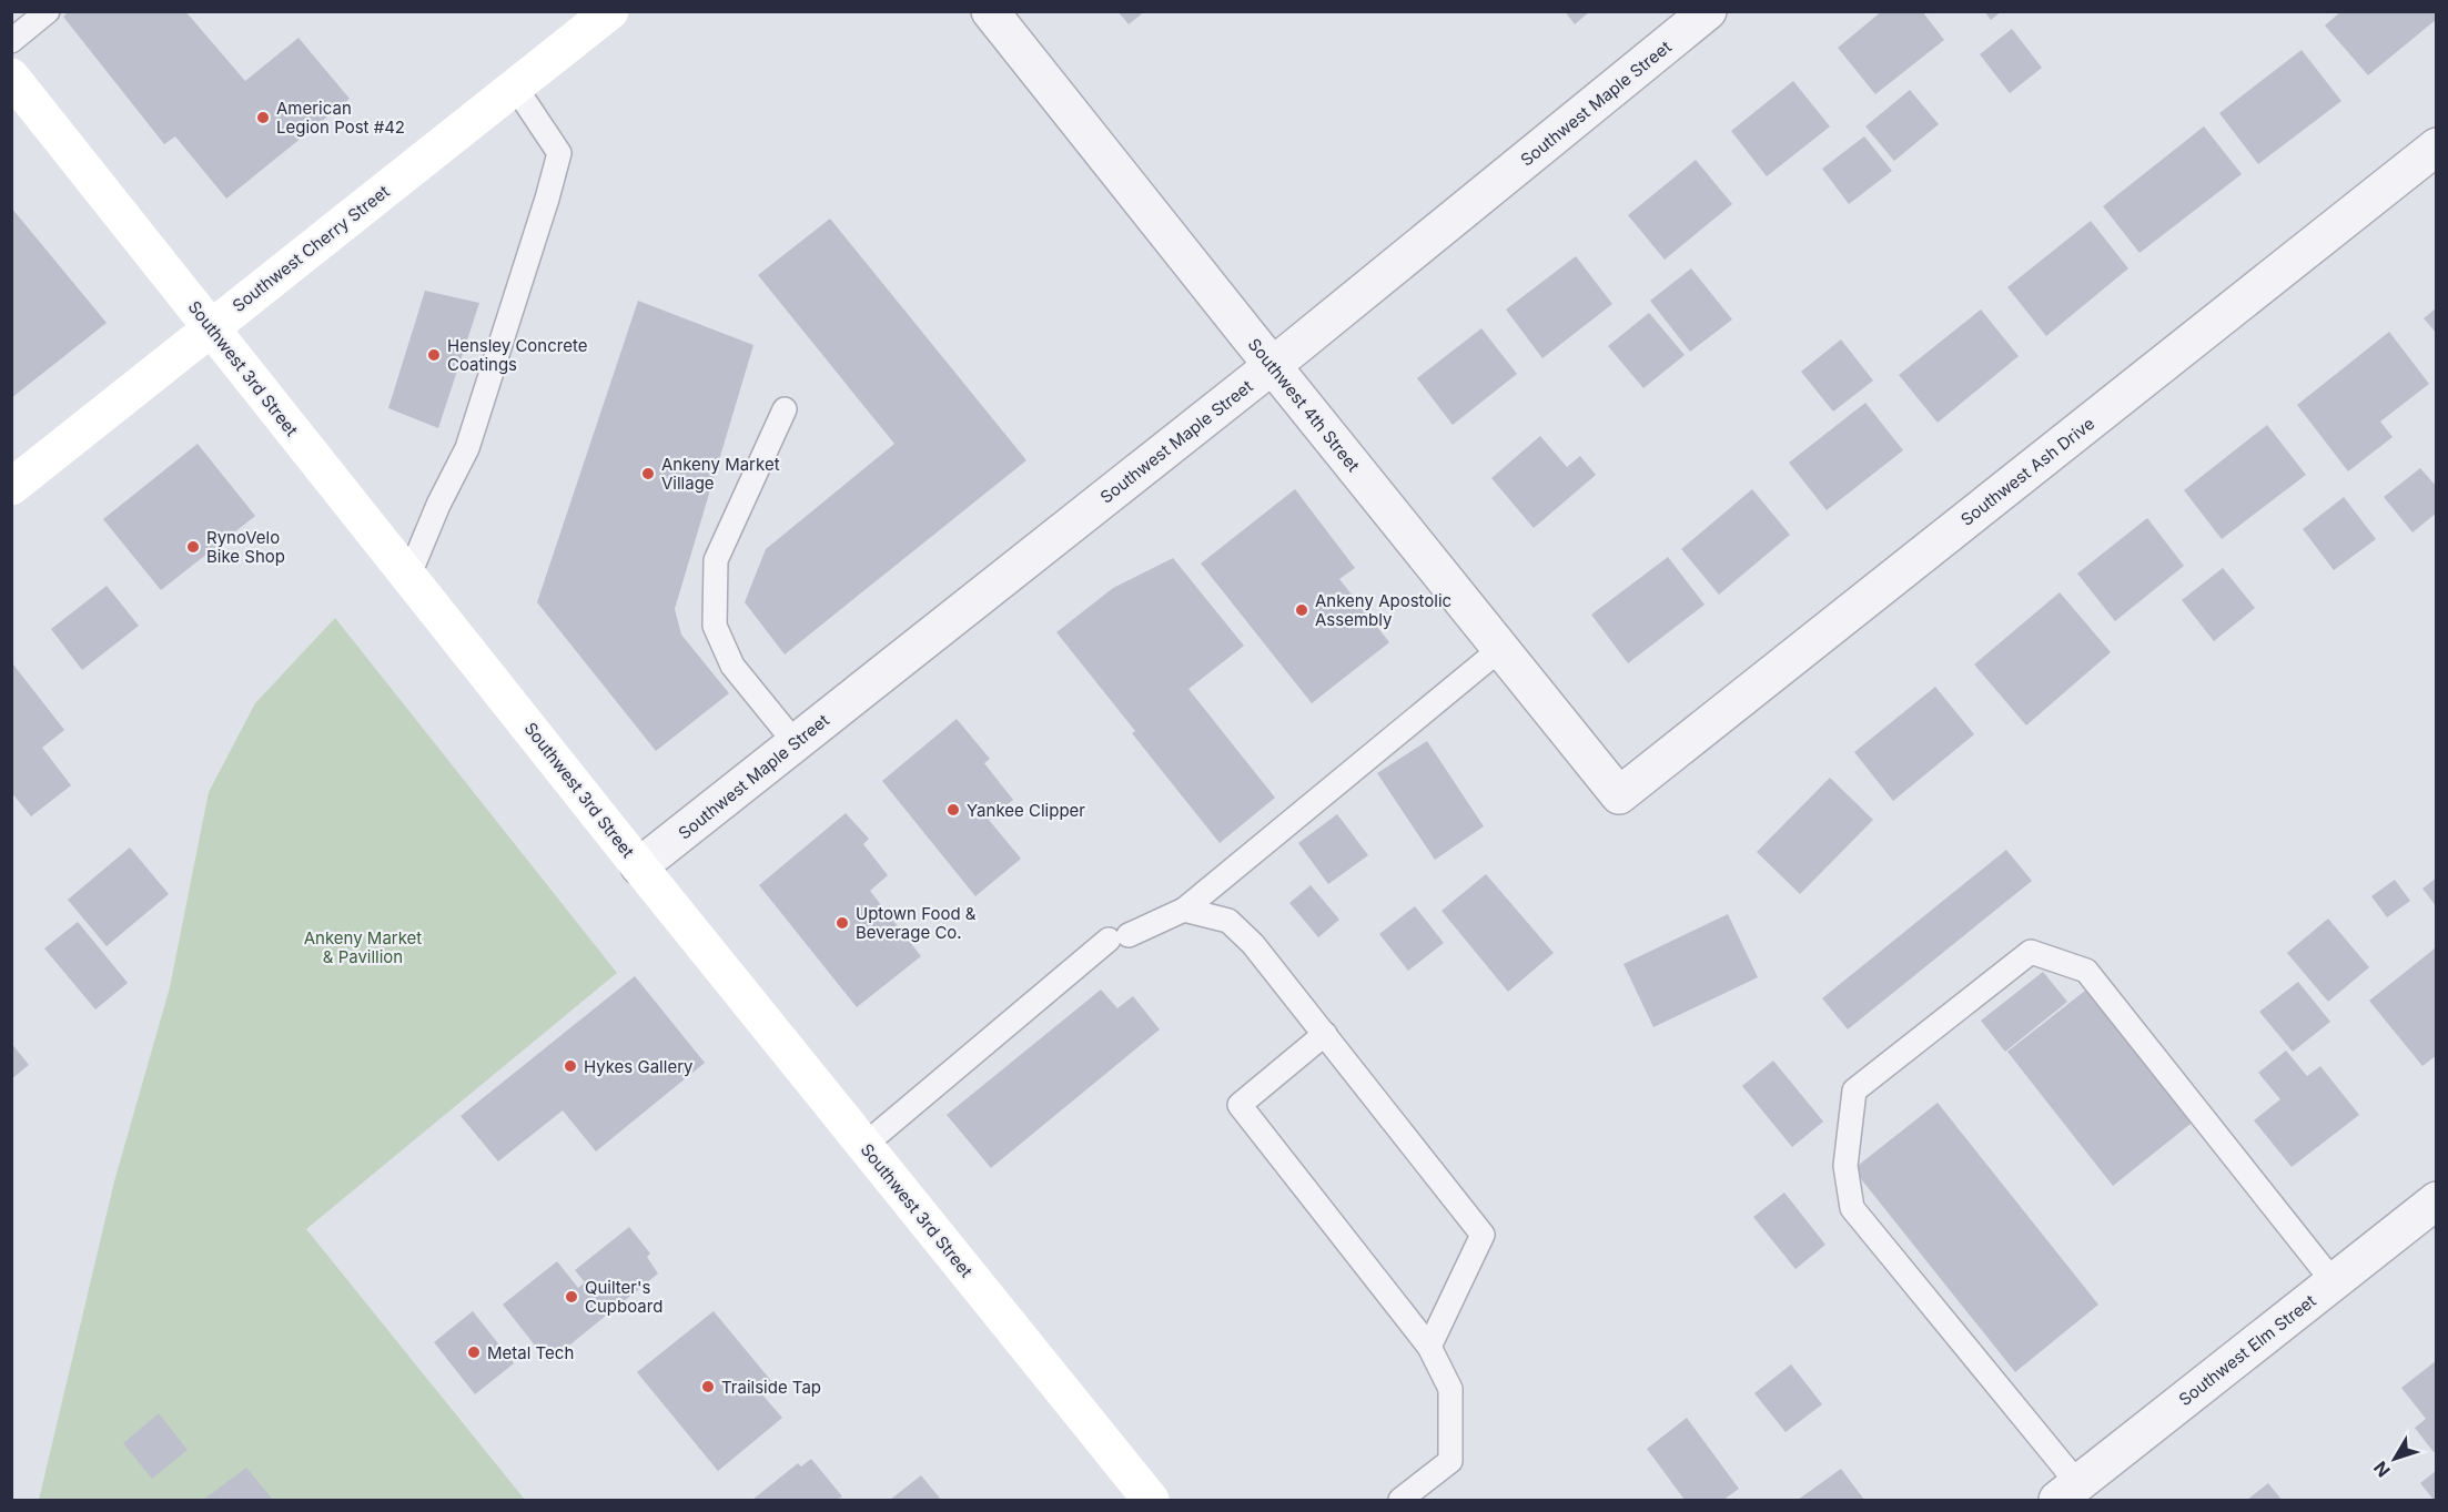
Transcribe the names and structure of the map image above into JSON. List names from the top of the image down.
{
  "streets": {
    "street": [
      "Southwest Maple Street",
      "Southwest Cherry Street",
      "Southwest 3rd Street",
      "Southwest 4th Street",
      "Southwest Ash Drive",
      "Southwest Elm Street"
    ]
  },
  "crossings": [
    ["Southwest Maple Street", "Southwest 3rd Street"],
    ["Southwest Maple Street", "Southwest 4th Street"],
    ["Southwest Cherry Street", "Southwest 3rd Street"],
    ["Southwest 4th Street", "Southwest Ash Drive"]
  ],
  "parks": ["Ankeny Market & Pavillion"],
  "places": [
    "American Legion Post #42",
    "Hensley Concrete Coatings",
    "Ankeny Market Village",
    "RynoVelo Bike Shop",
    "Ankeny Apostolic Assembly",
    "Yankee Clipper",
    "Uptown Food & Beverage Co.",
    "Hykes Gallery",
    "Quilter's Cupboard",
    "Metal Tech",
    "Trailside Tap"
  ],
  "north": "bottom left"
}
